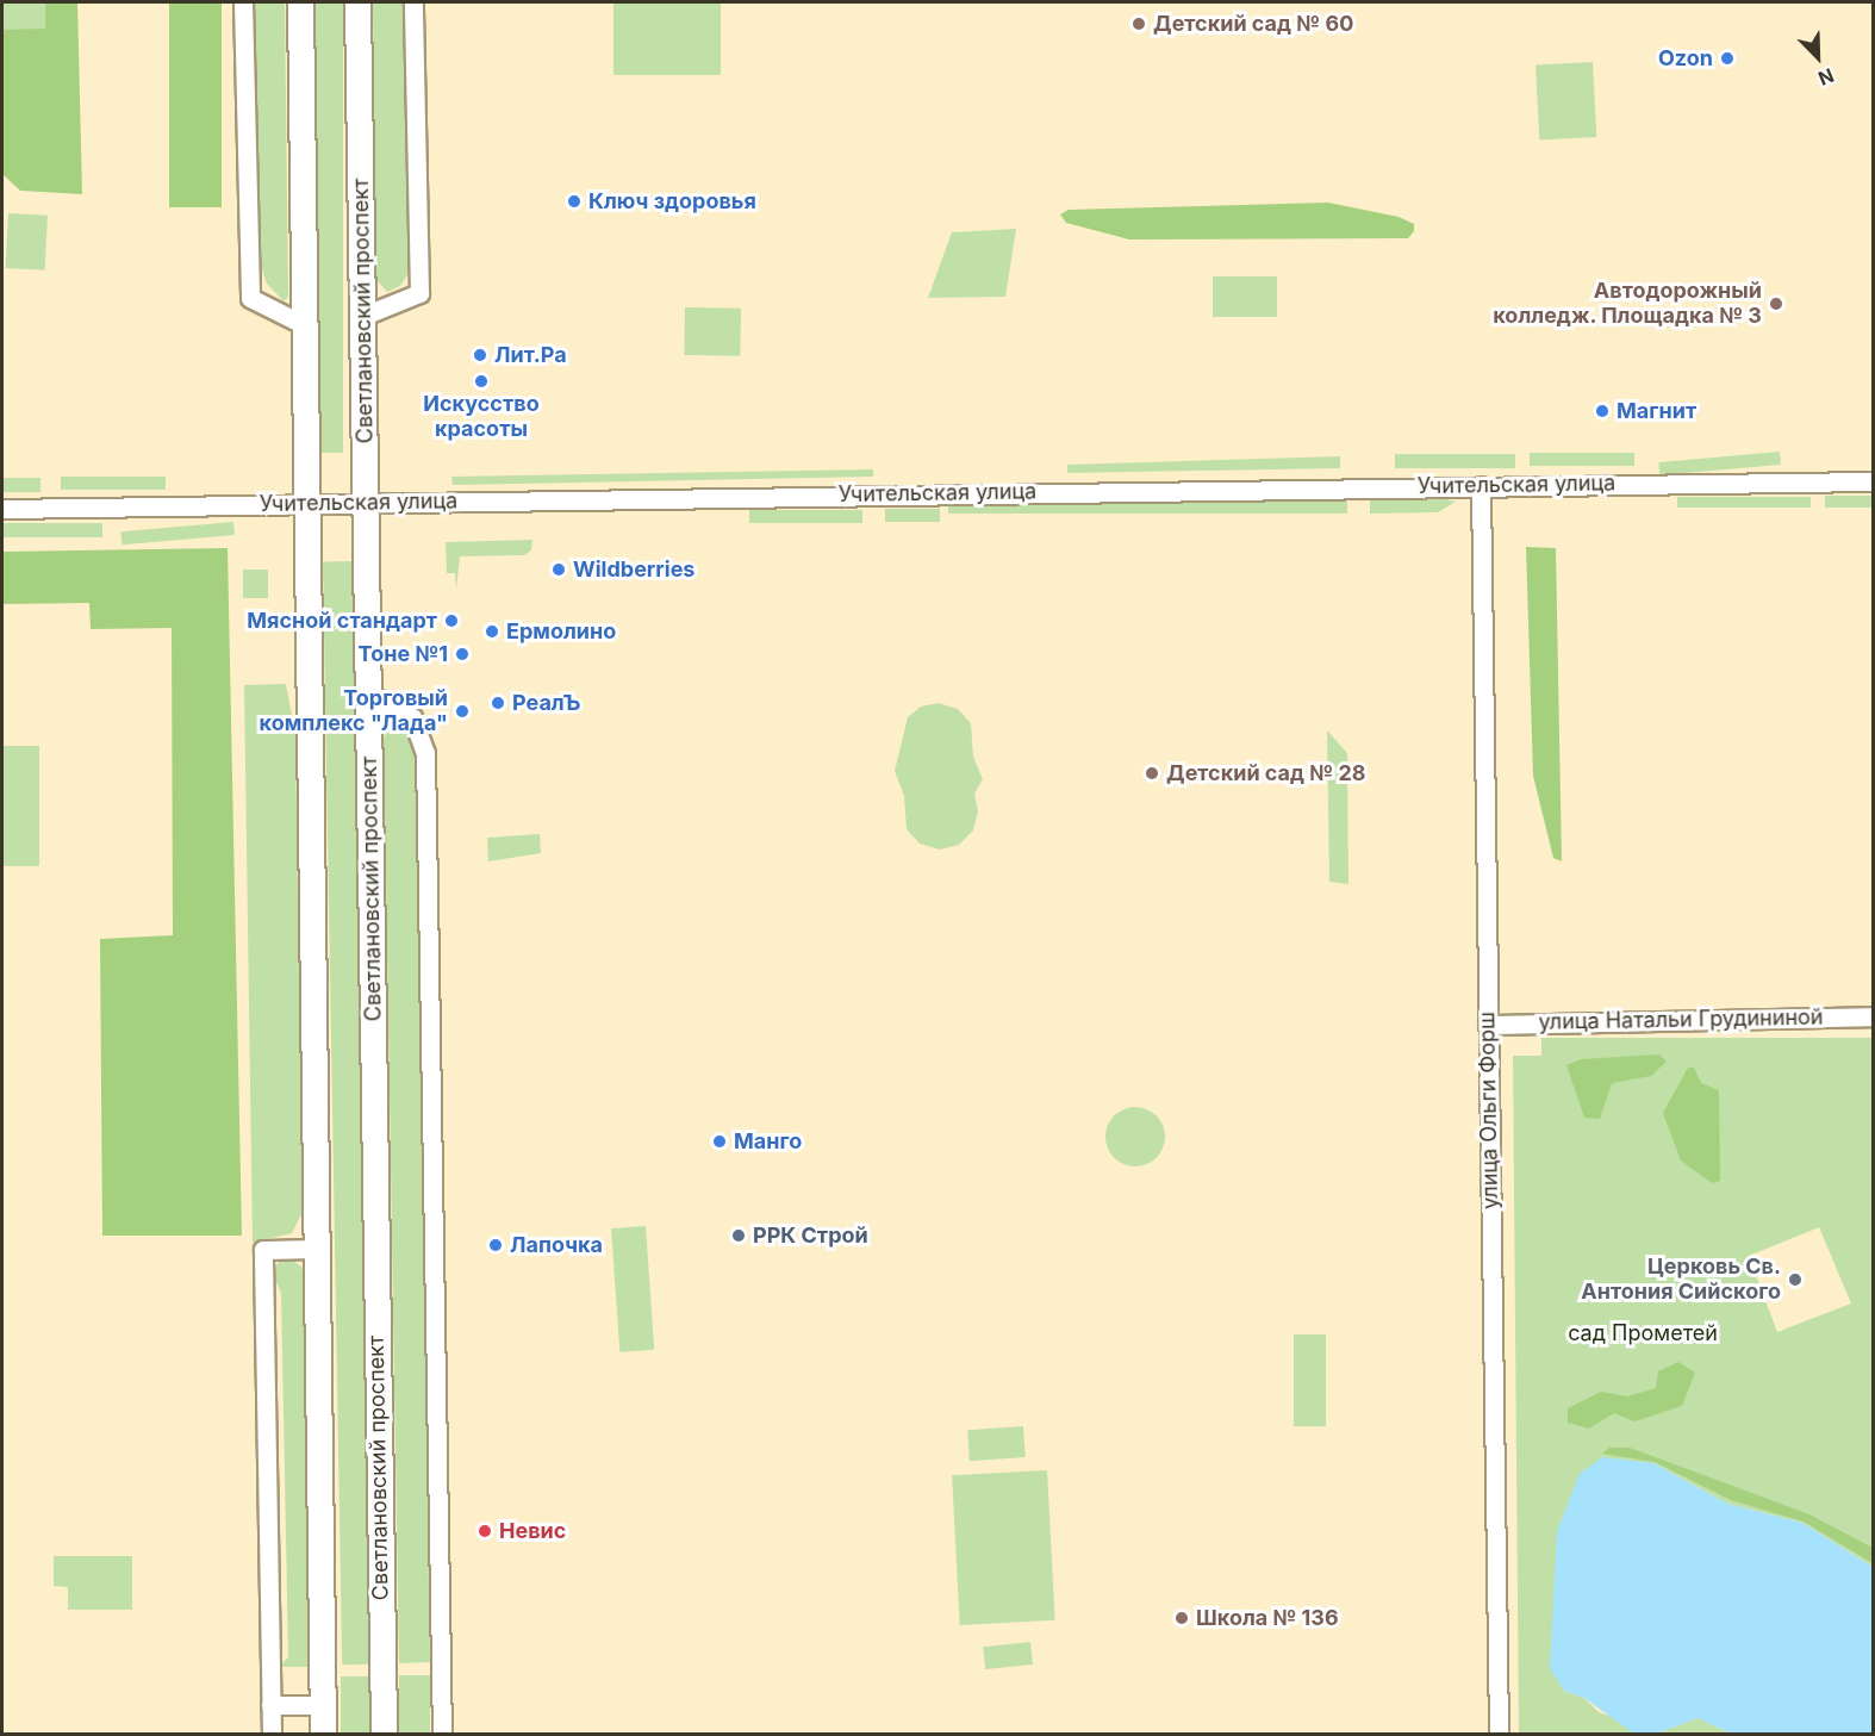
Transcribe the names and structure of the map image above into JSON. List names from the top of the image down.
{
  "streets": {
    "main road": ["Светлановский проспект"],
    "street": ["Учительская улица", "улица Натальи Грудининой", "улица Ольги Форш"]
  },
  "crossings": [
    ["Светлановский проспект", "Учительская улица"],
    ["Учительская улица", "улица Ольги Форш"],
    ["улица Натальи Грудининой", "улица Ольги Форш"]
  ],
  "parks": ["сад Прометей"],
  "places": [
    "Детский сад № 60",
    "Ozon",
    "Ключ здоровья",
    "Автодорожный колледж. Площадка № 3",
    "Лит.Ра",
    "Искусство красоты",
    "Магнит",
    "Wildberries",
    "Мясной стандарт",
    "Ермолино",
    "Тоне №1",
    "РеалЪ",
    "Торговый комплекс \"Лада\"",
    "Детский сад № 28",
    "Манго",
    "РРК Строй",
    "Лапочка",
    "Церковь Св. Антония Сийского",
    "Невис",
    "Школа № 136"
  ],
  "north": "bottom right"
}
